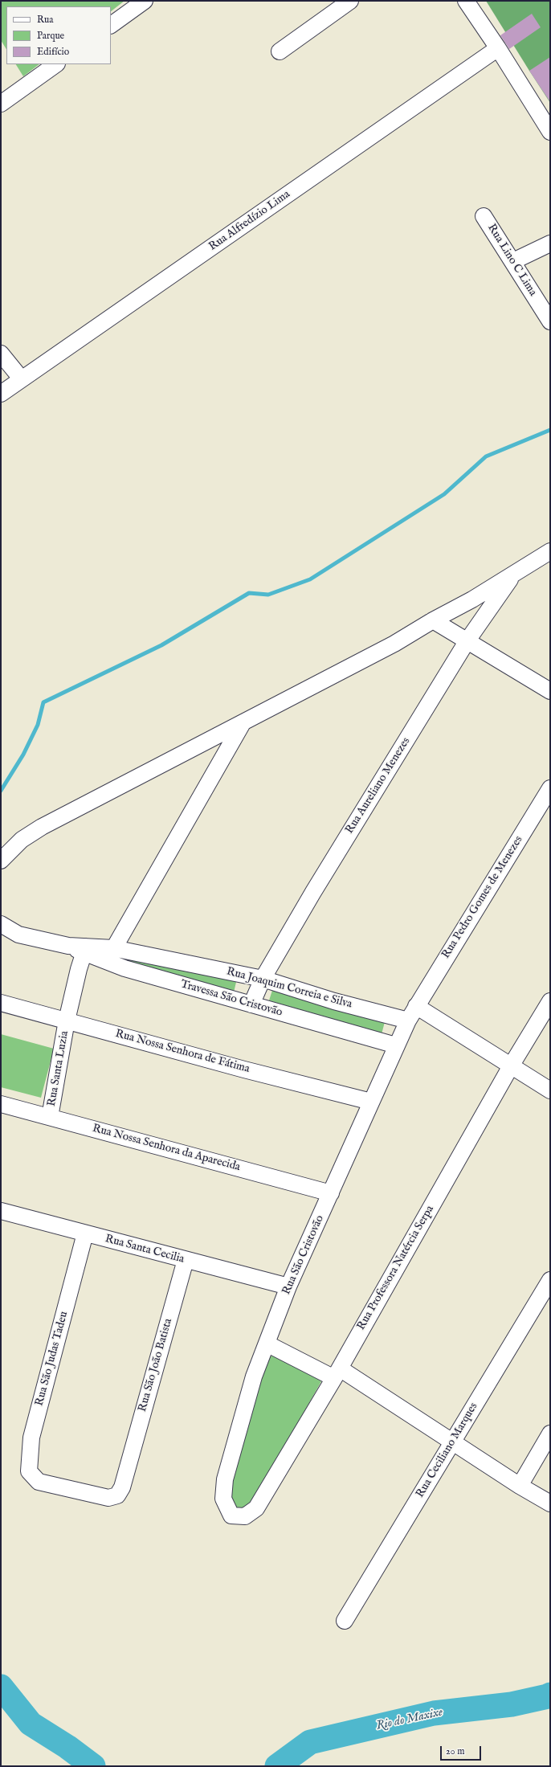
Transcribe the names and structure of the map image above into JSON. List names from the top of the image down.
{
  "streets": {
    "street": [
      "Rua Alfredízio Lima",
      "Rua Lino C Lima",
      "Rua Aureliano Menezes",
      "Rua Pedro Gomes de Menezes",
      "Rua Joaquim Correia e Silva",
      "Travessa São Cristovão",
      "Rua Nossa Senhora de Fátima",
      "Rua Santa Luzia",
      "Rua Nossa Senhora da Aparecida",
      "Rua Santa Cecilia",
      "Rua São Cristovão",
      "Rua Professora Natércia Serpa",
      "Rua São Judas Tadeu",
      "Rua São João Batista",
      "Rua Ceciliano Marques"
    ]
  },
  "crossings": [
    ["Rua Aureliano Menezes", "Rua Joaquim Correia e Silva"],
    ["Rua Aureliano Menezes", "Travessa São Cristovão"],
    ["Rua Pedro Gomes de Menezes", "Rua São Cristovão"],
    ["Rua Joaquim Correia e Silva", "Travessa São Cristovão"],
    ["Rua Joaquim Correia e Silva", "Rua São Cristovão"],
    ["Travessa São Cristovão", "Rua São Cristovão"],
    ["Rua Nossa Senhora de Fátima", "Rua Santa Luzia"],
    ["Rua Nossa Senhora de Fátima", "Rua São Cristovão"],
    ["Rua Santa Luzia", "Rua Nossa Senhora da Aparecida"],
    ["Rua Nossa Senhora da Aparecida", "Rua São Cristovão"],
    ["Rua Santa Cecilia", "Rua São Cristovão"],
    ["Rua Santa Cecilia", "Rua São Judas Tadeu"],
    ["Rua Santa Cecilia", "Rua São João Batista"],
    ["Rua São Cristovão", "Rua Professora Natércia Serpa"],
    ["Rua São Judas Tadeu", "Rua São João Batista"]
  ],
  "water": ["Rio do Maxixe"],
  "legend": ["Rua", "Parque", "Edifício"],
  "scale_bar": "20 m"
}
